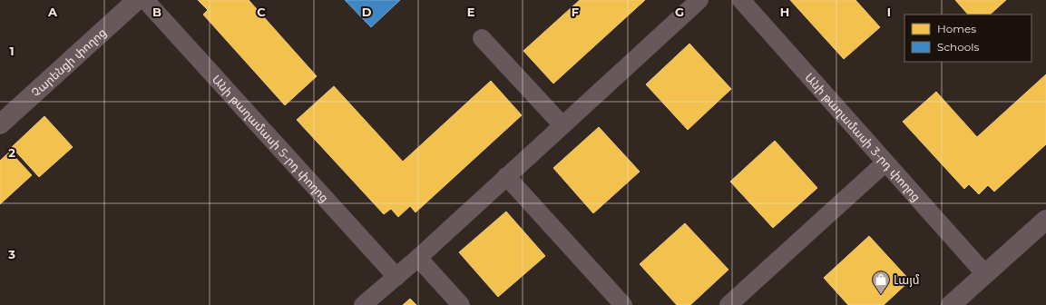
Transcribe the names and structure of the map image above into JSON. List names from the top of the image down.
{
  "streets": {
    "street": ["Չարենցի փողոց", "Անի թաղամասի 3-րդ փողոց", "Անի թաղամասի 5-րդ փողոց"]
  },
  "places": {
    "shop": ["Լայմ"]
  },
  "legend": ["Homes", "Schools"],
  "grid": {
    "columns": [
      "A",
      "B",
      "C",
      "D",
      "E",
      "F",
      "G",
      "H",
      "I"
    ],
    "rows": ["1", "2", "3"]
  }
}
